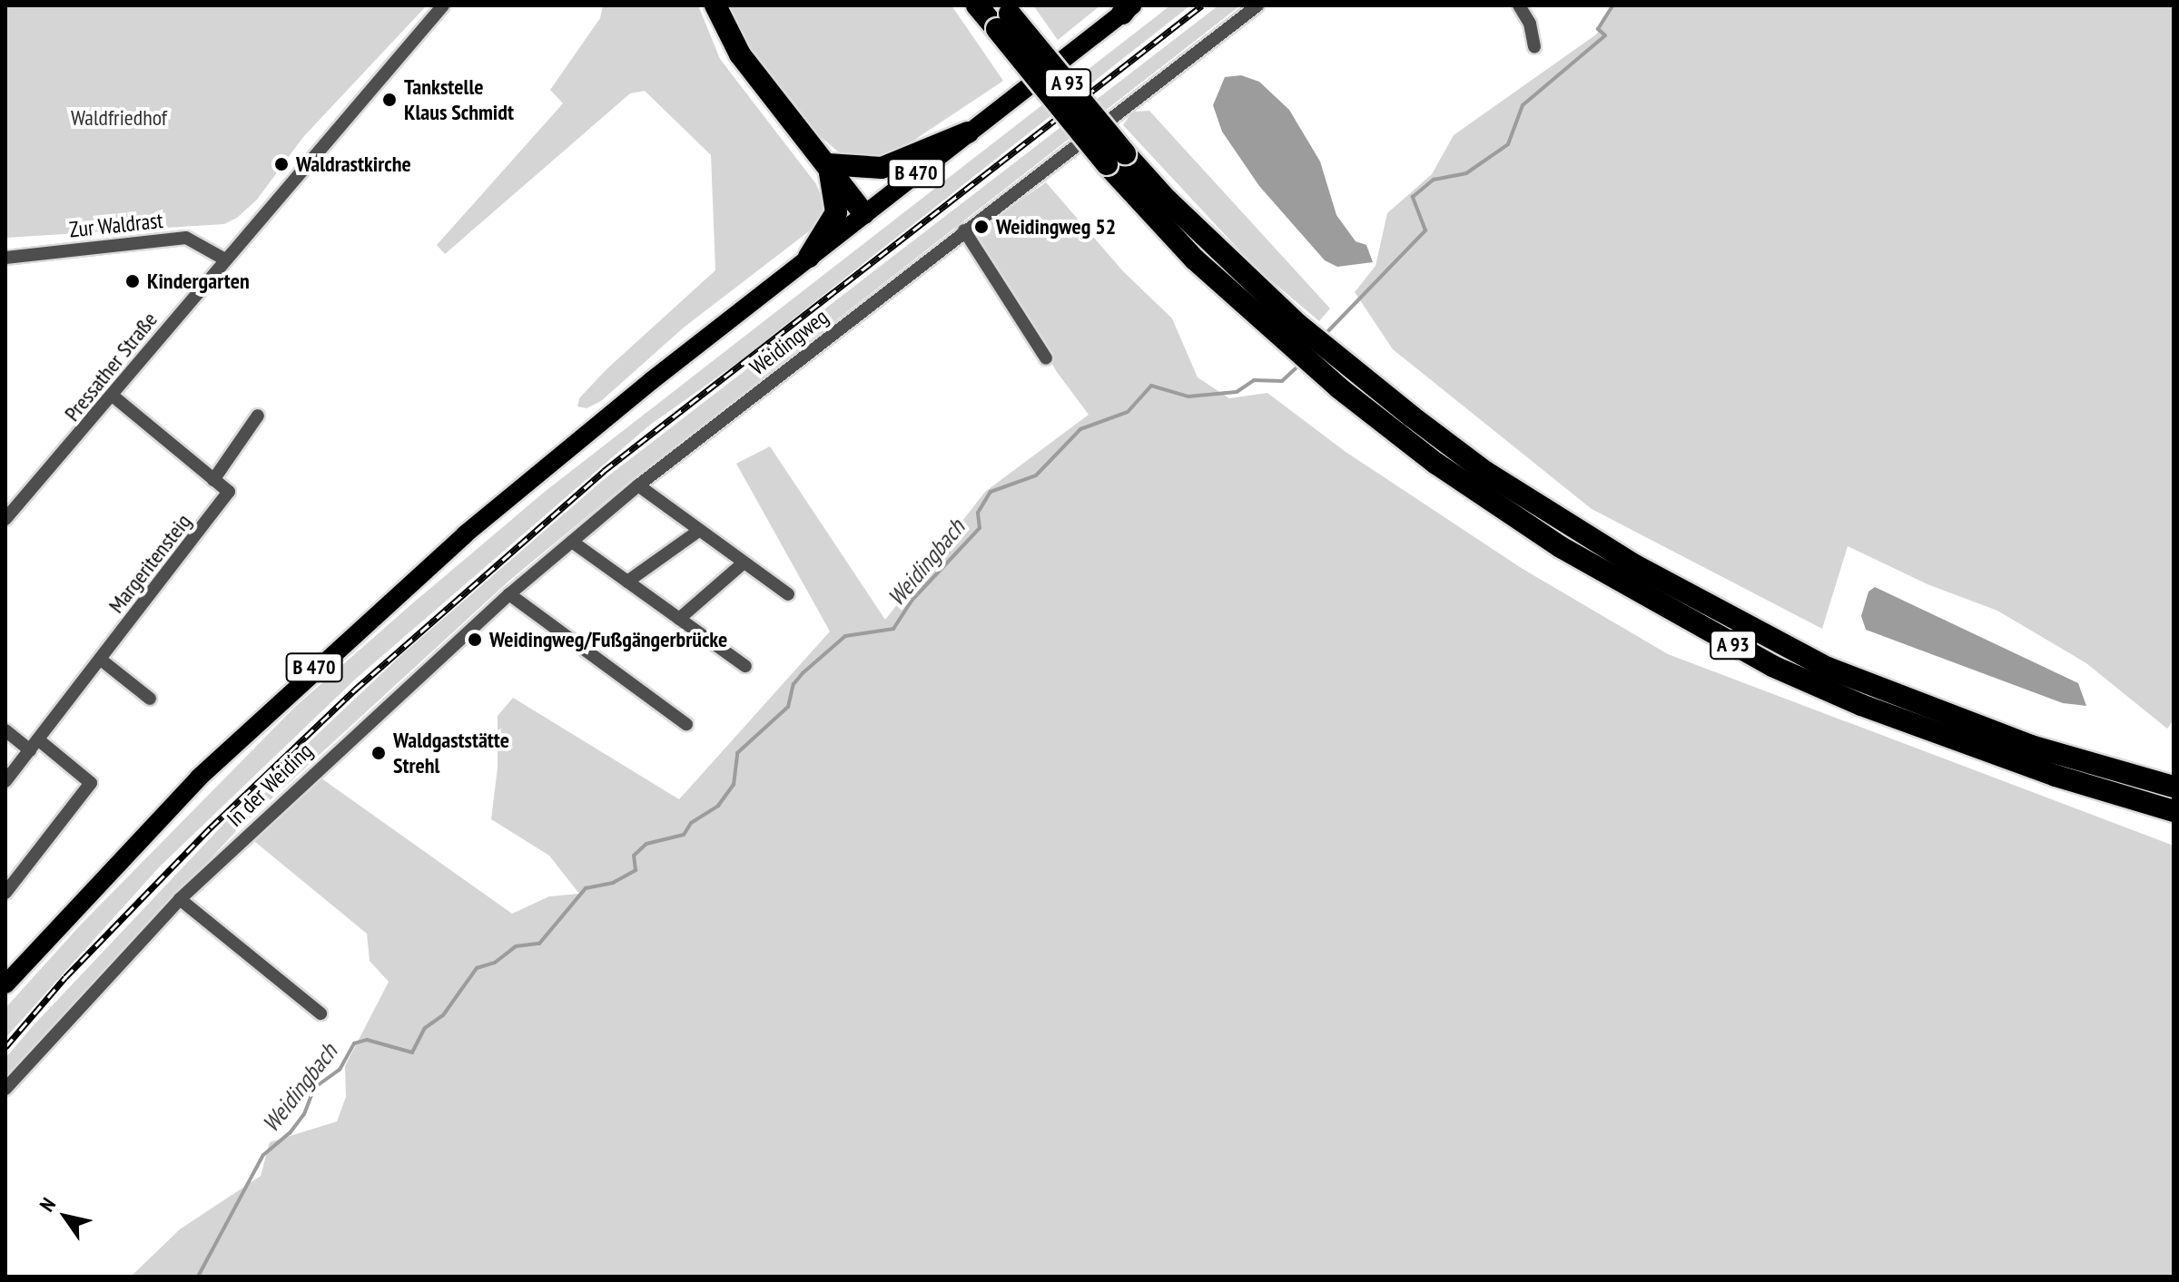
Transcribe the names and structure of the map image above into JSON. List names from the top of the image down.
{
  "streets": {
    "highway": ["A 93"],
    "main road": ["B 470"],
    "street": [
      "Zur Waldrast",
      "Weidingweg",
      "Pressather Straße",
      "Margeritensteig",
      "In der Weiding"
    ]
  },
  "crossings": [
    ["Zur Waldrast", "Pressather Straße"],
    ["Weidingweg", "In der Weiding"]
  ],
  "water": ["Weidingbach"],
  "parks": ["Waldfriedhof"],
  "places": [
    "Tankstelle Klaus Schmidt",
    "Waldrastkirche",
    "Weidingweg 52",
    "Kindergarten",
    "Weidingweg/Fußgängerbrücke",
    "Waldgaststätte Strehl"
  ],
  "north": "top left"
}
